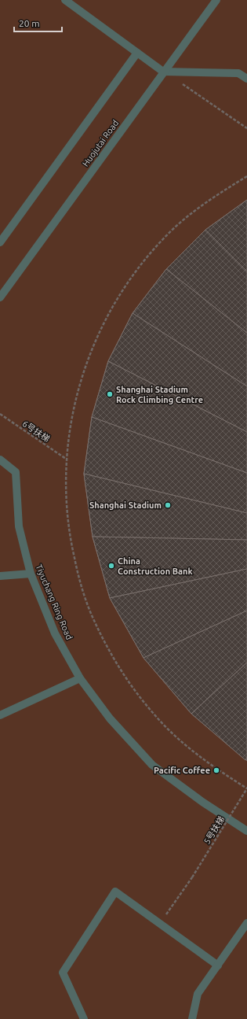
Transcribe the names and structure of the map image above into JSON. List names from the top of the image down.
{
  "streets": {
    "lane": ["Huojutai Road", "Tiyuchang Ring Road"],
    "path": ["6号扶梯", "5号扶梯"]
  },
  "places": [
    "Shanghai Stadium Rock Climbing Centre",
    "Shanghai Stadium",
    "China Construction Bank",
    "Pacific Coffee"
  ],
  "scale_bar": "20 m"
}
